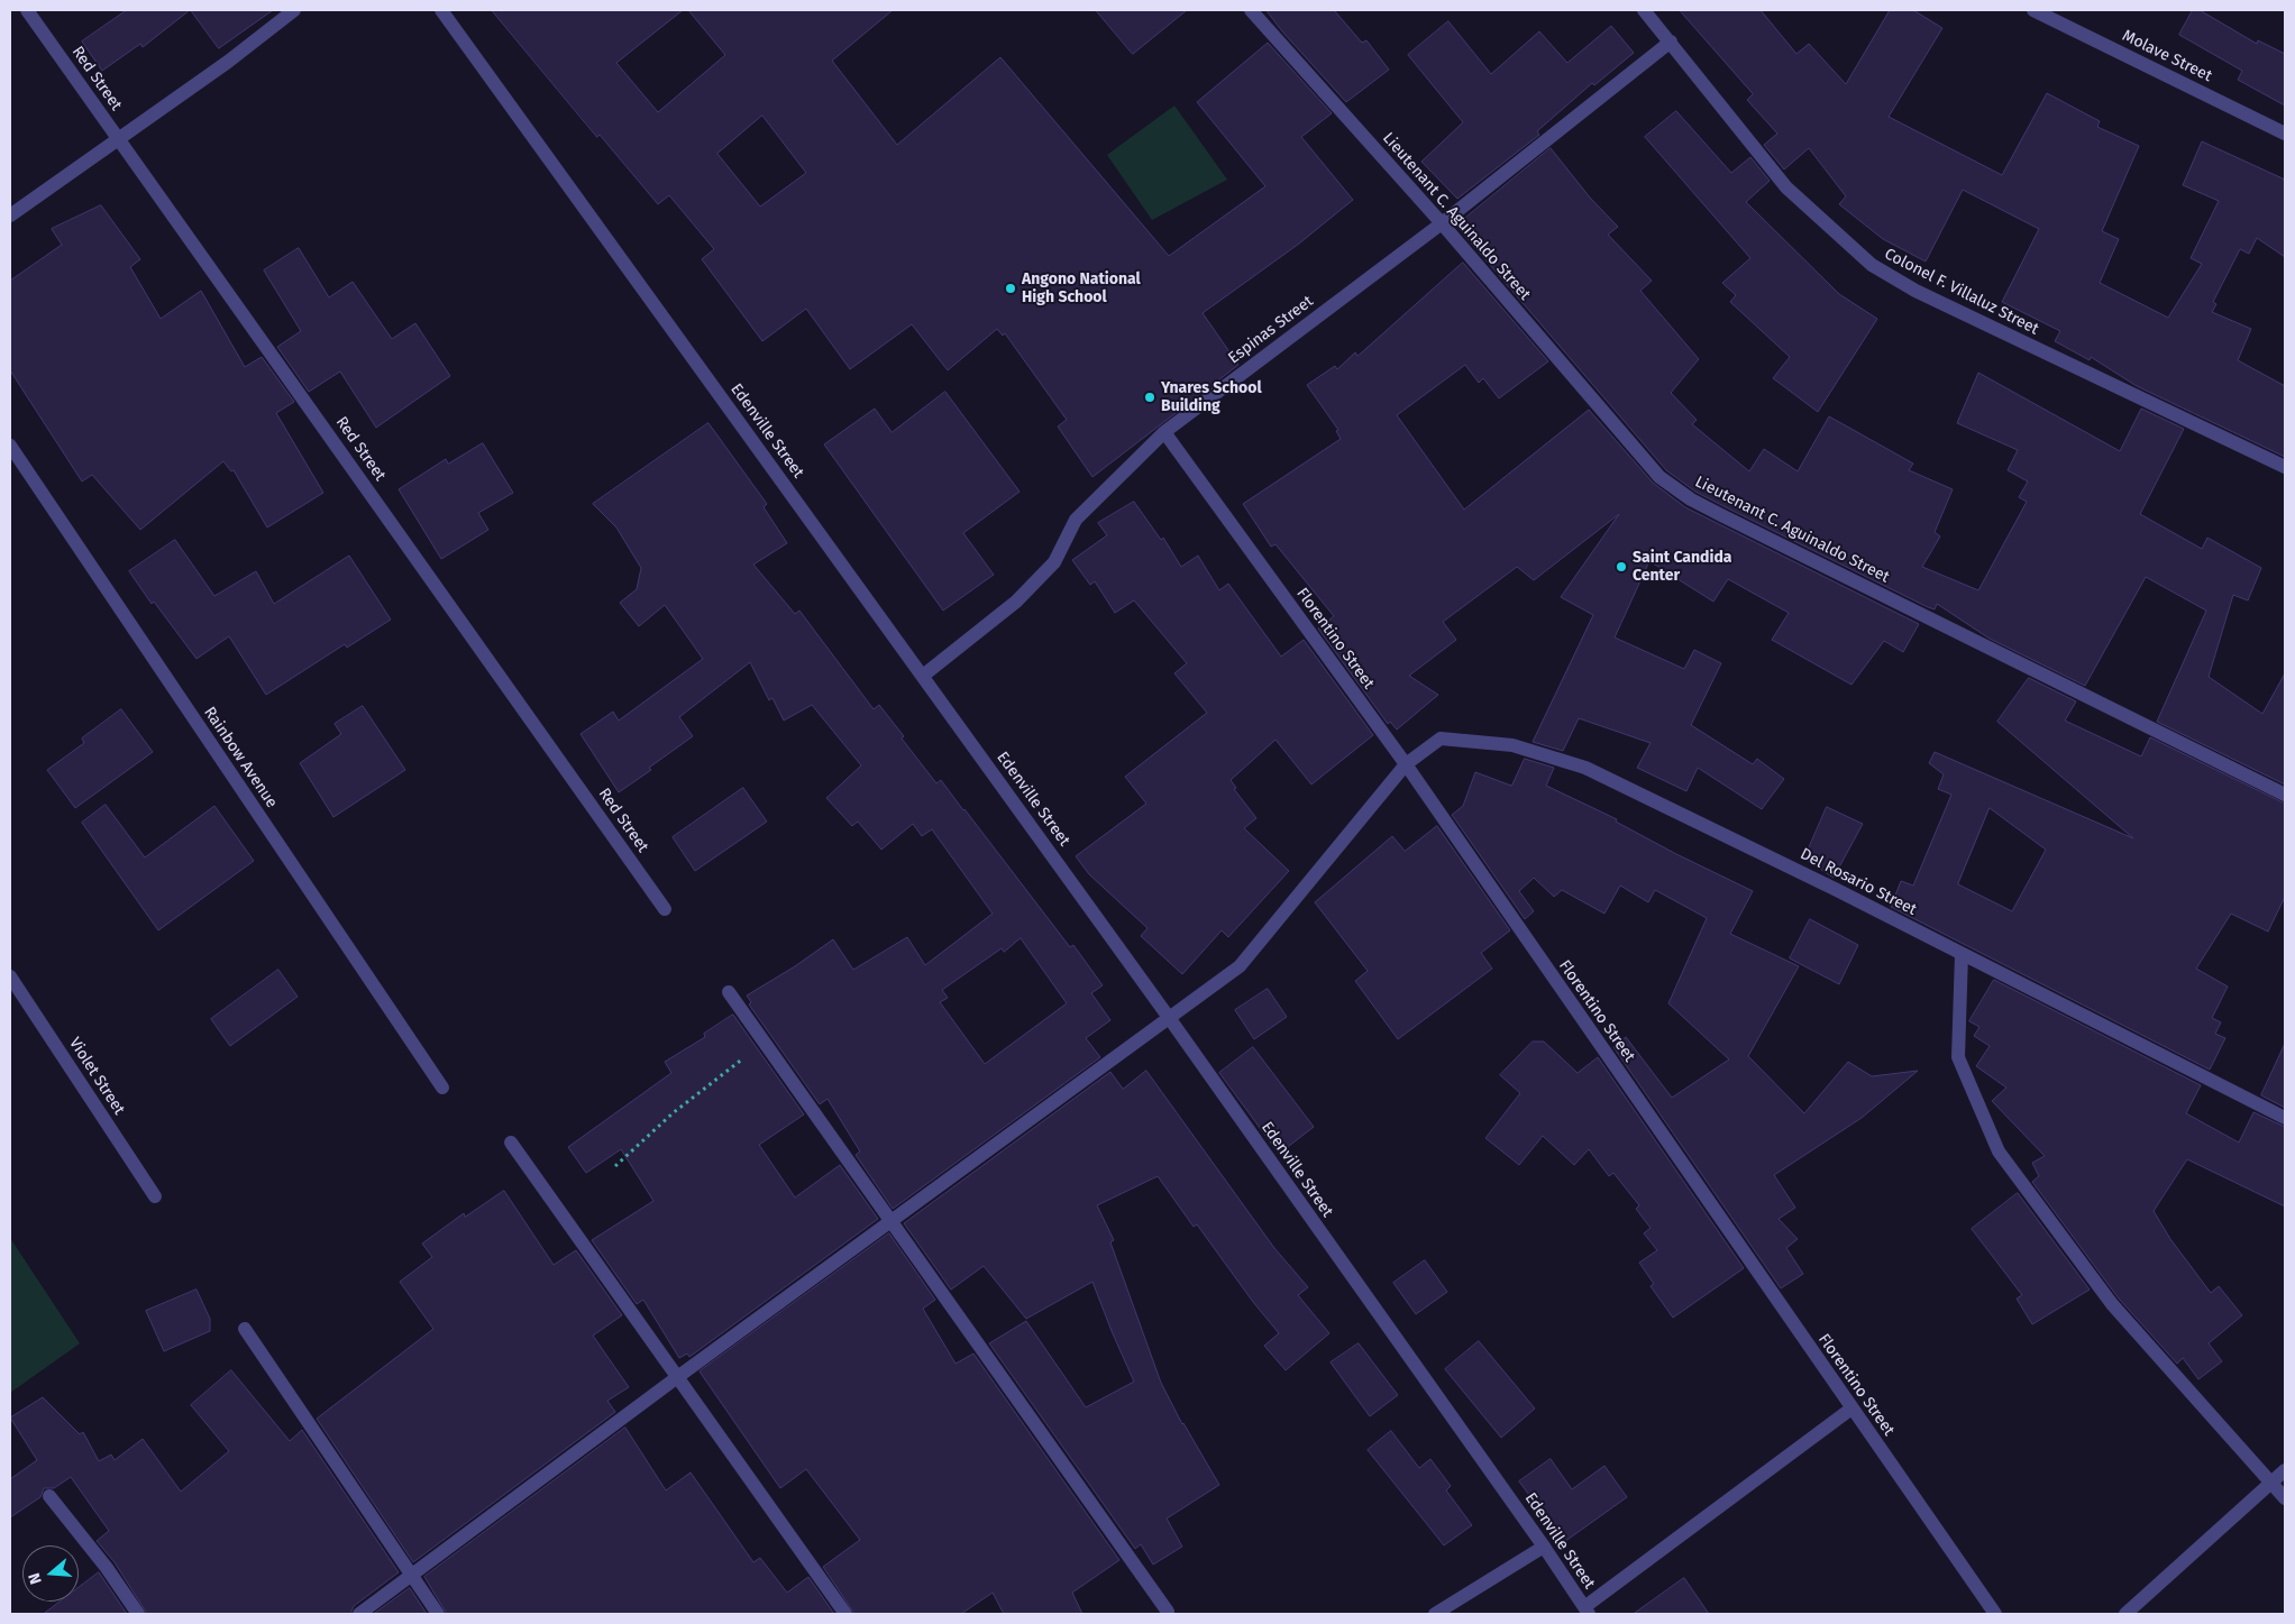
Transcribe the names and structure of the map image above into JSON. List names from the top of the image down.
{
  "streets": {
    "street": [
      "Molave Street",
      "Red Street",
      "Lieutenant C. Aguinaldo Street",
      "Colonel F. Villaluz Street",
      "Espinas Street",
      "Edenville Street",
      "Florentino Street",
      "Rainbow Avenue",
      "Del Rosario Street",
      "Violet Street"
    ]
  },
  "crossings": [
    ["Lieutenant C. Aguinaldo Street", "Espinas Street"],
    ["Colonel F. Villaluz Street", "Espinas Street"],
    ["Espinas Street", "Edenville Street"],
    ["Espinas Street", "Florentino Street"],
    ["Edenville Street", "Del Rosario Street"],
    ["Florentino Street", "Del Rosario Street"]
  ],
  "places": ["Angono National High School", "Ynares School Building", "Saint Candida Center"],
  "north": "left"
}
